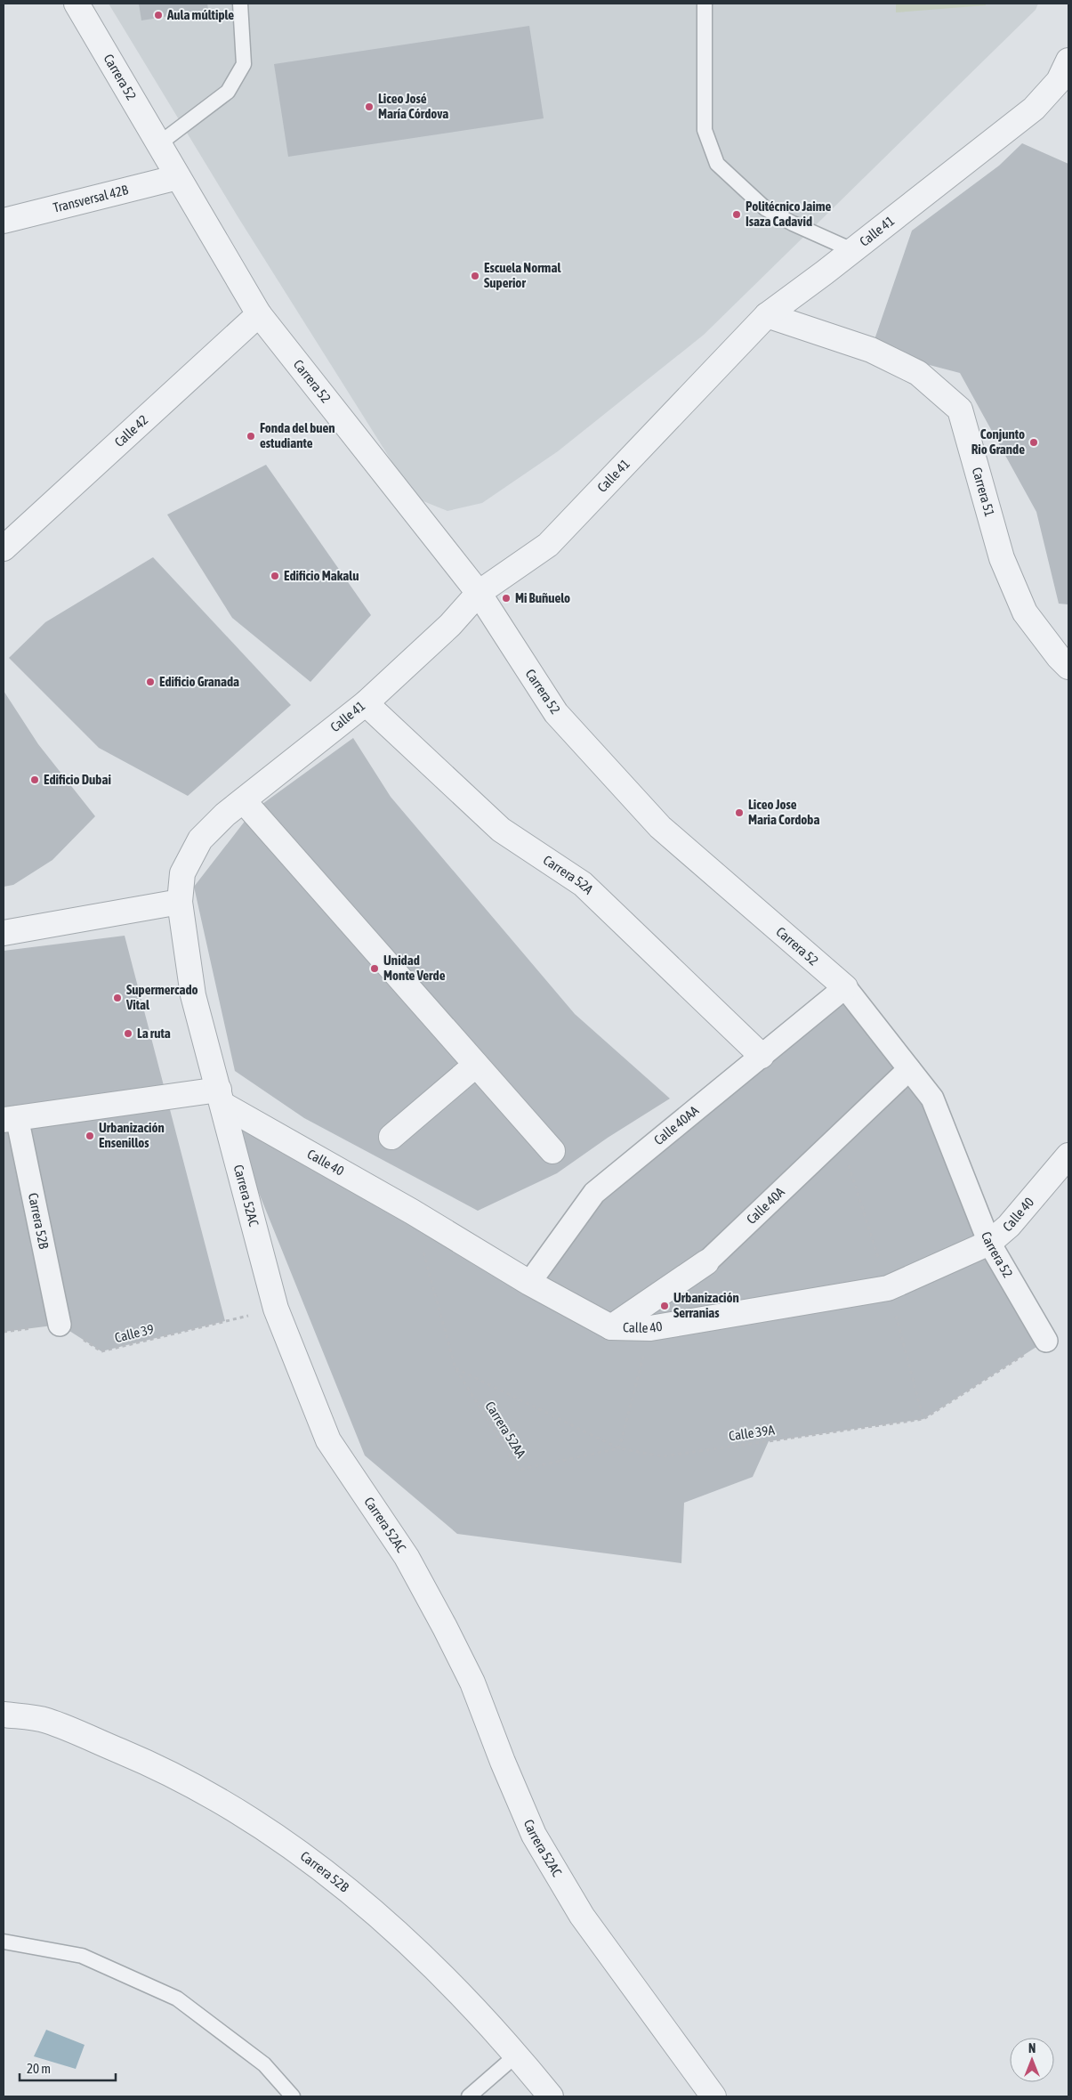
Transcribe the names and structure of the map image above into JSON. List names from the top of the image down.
{
  "streets": {
    "street": [
      "Carrera 52",
      "Transversal 42B",
      "Calle 41",
      "Calle 42",
      "Carrera 51",
      "Carrera 52A",
      "Calle 40AA",
      "Calle 40",
      "Carrera 52AC",
      "Calle 40A",
      "Carrera 52B"
    ],
    "path": ["Calle 39", "Carrera 52AA", "Calle 39A"]
  },
  "crossings": [
    ["Carrera 52", "Transversal 42B"],
    ["Carrera 52", "Calle 41"],
    ["Carrera 52", "Calle 42"],
    ["Carrera 52", "Calle 40AA"],
    ["Carrera 52", "Calle 40"],
    ["Carrera 52", "Calle 40A"],
    ["Carrera 52", "Calle 39A"],
    ["Calle 41", "Carrera 51"],
    ["Calle 41", "Carrera 52A"],
    ["Calle 41", "Carrera 52AC"],
    ["Carrera 52A", "Calle 40AA"],
    ["Calle 40AA", "Calle 40"],
    ["Calle 40", "Carrera 52AC"],
    ["Calle 40", "Calle 40A"],
    ["Calle 40", "Carrera 52AA"],
    ["Carrera 52AC", "Calle 39"],
    ["Carrera 52B", "Calle 39"],
    ["Carrera 52AA", "Calle 39A"]
  ],
  "places": [
    "Aula múltiple",
    "Liceo José María Córdova",
    "Politécnico Jaime Isaza Cadavid",
    "Escuela Normal Superior",
    "Fonda del buen estudiante",
    "Conjunto Rio Grande",
    "Edificio Makalu",
    "Mi Buñuelo",
    "Edificio Granada",
    "Edificio Dubai",
    "Liceo Jose Maria Cordoba",
    "Unidad Monte Verde",
    "Supermercado Vital",
    "La ruta",
    "Urbanización Ensenillos",
    "Urbanización Serranias"
  ],
  "scale_bar": "20 m",
  "north": "top"
}
